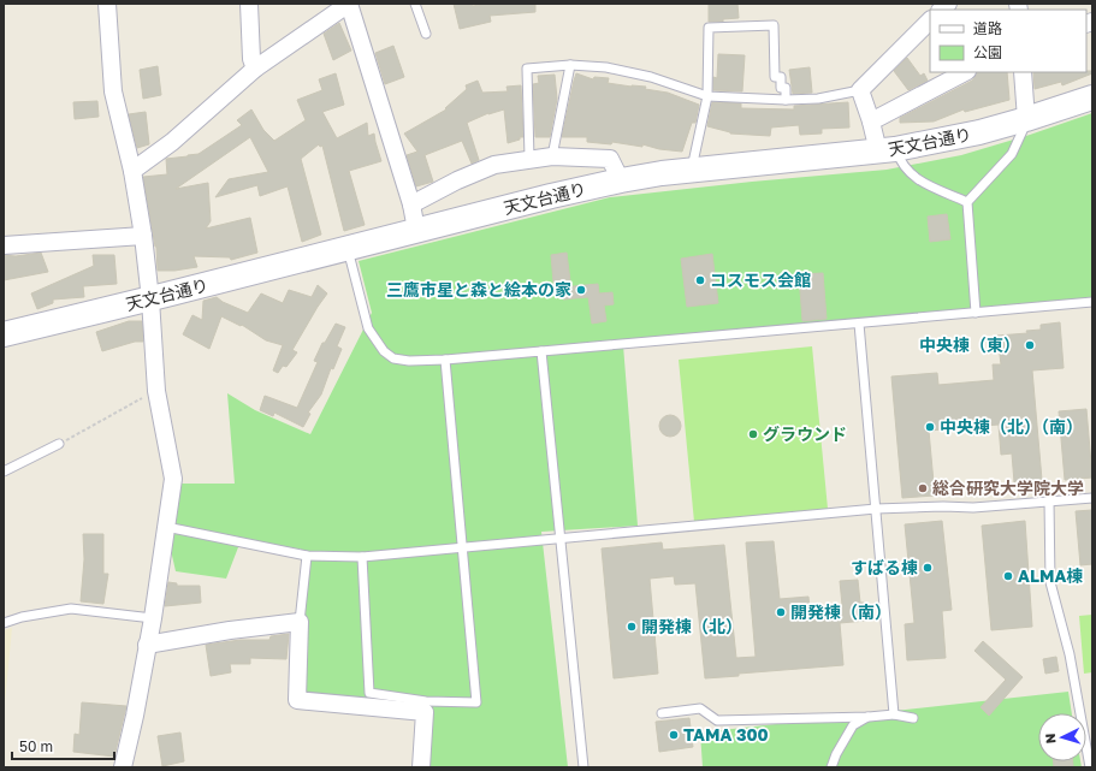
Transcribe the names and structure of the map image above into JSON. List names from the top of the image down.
{
  "streets": {
    "main road": ["天文台通り"]
  },
  "places": [
    "コスモス会館",
    "三鷹市星と森と絵本の家",
    "中央棟（東）",
    "中央棟（北）（南）",
    "グラウンド",
    "総合研究大学院大学",
    "すばる棟",
    "ALMA棟",
    "開発棟（南）",
    "開発棟（北）",
    "TAMA 300"
  ],
  "legend": ["道路", "公園"],
  "scale_bar": "50 m",
  "north": "left"
}
